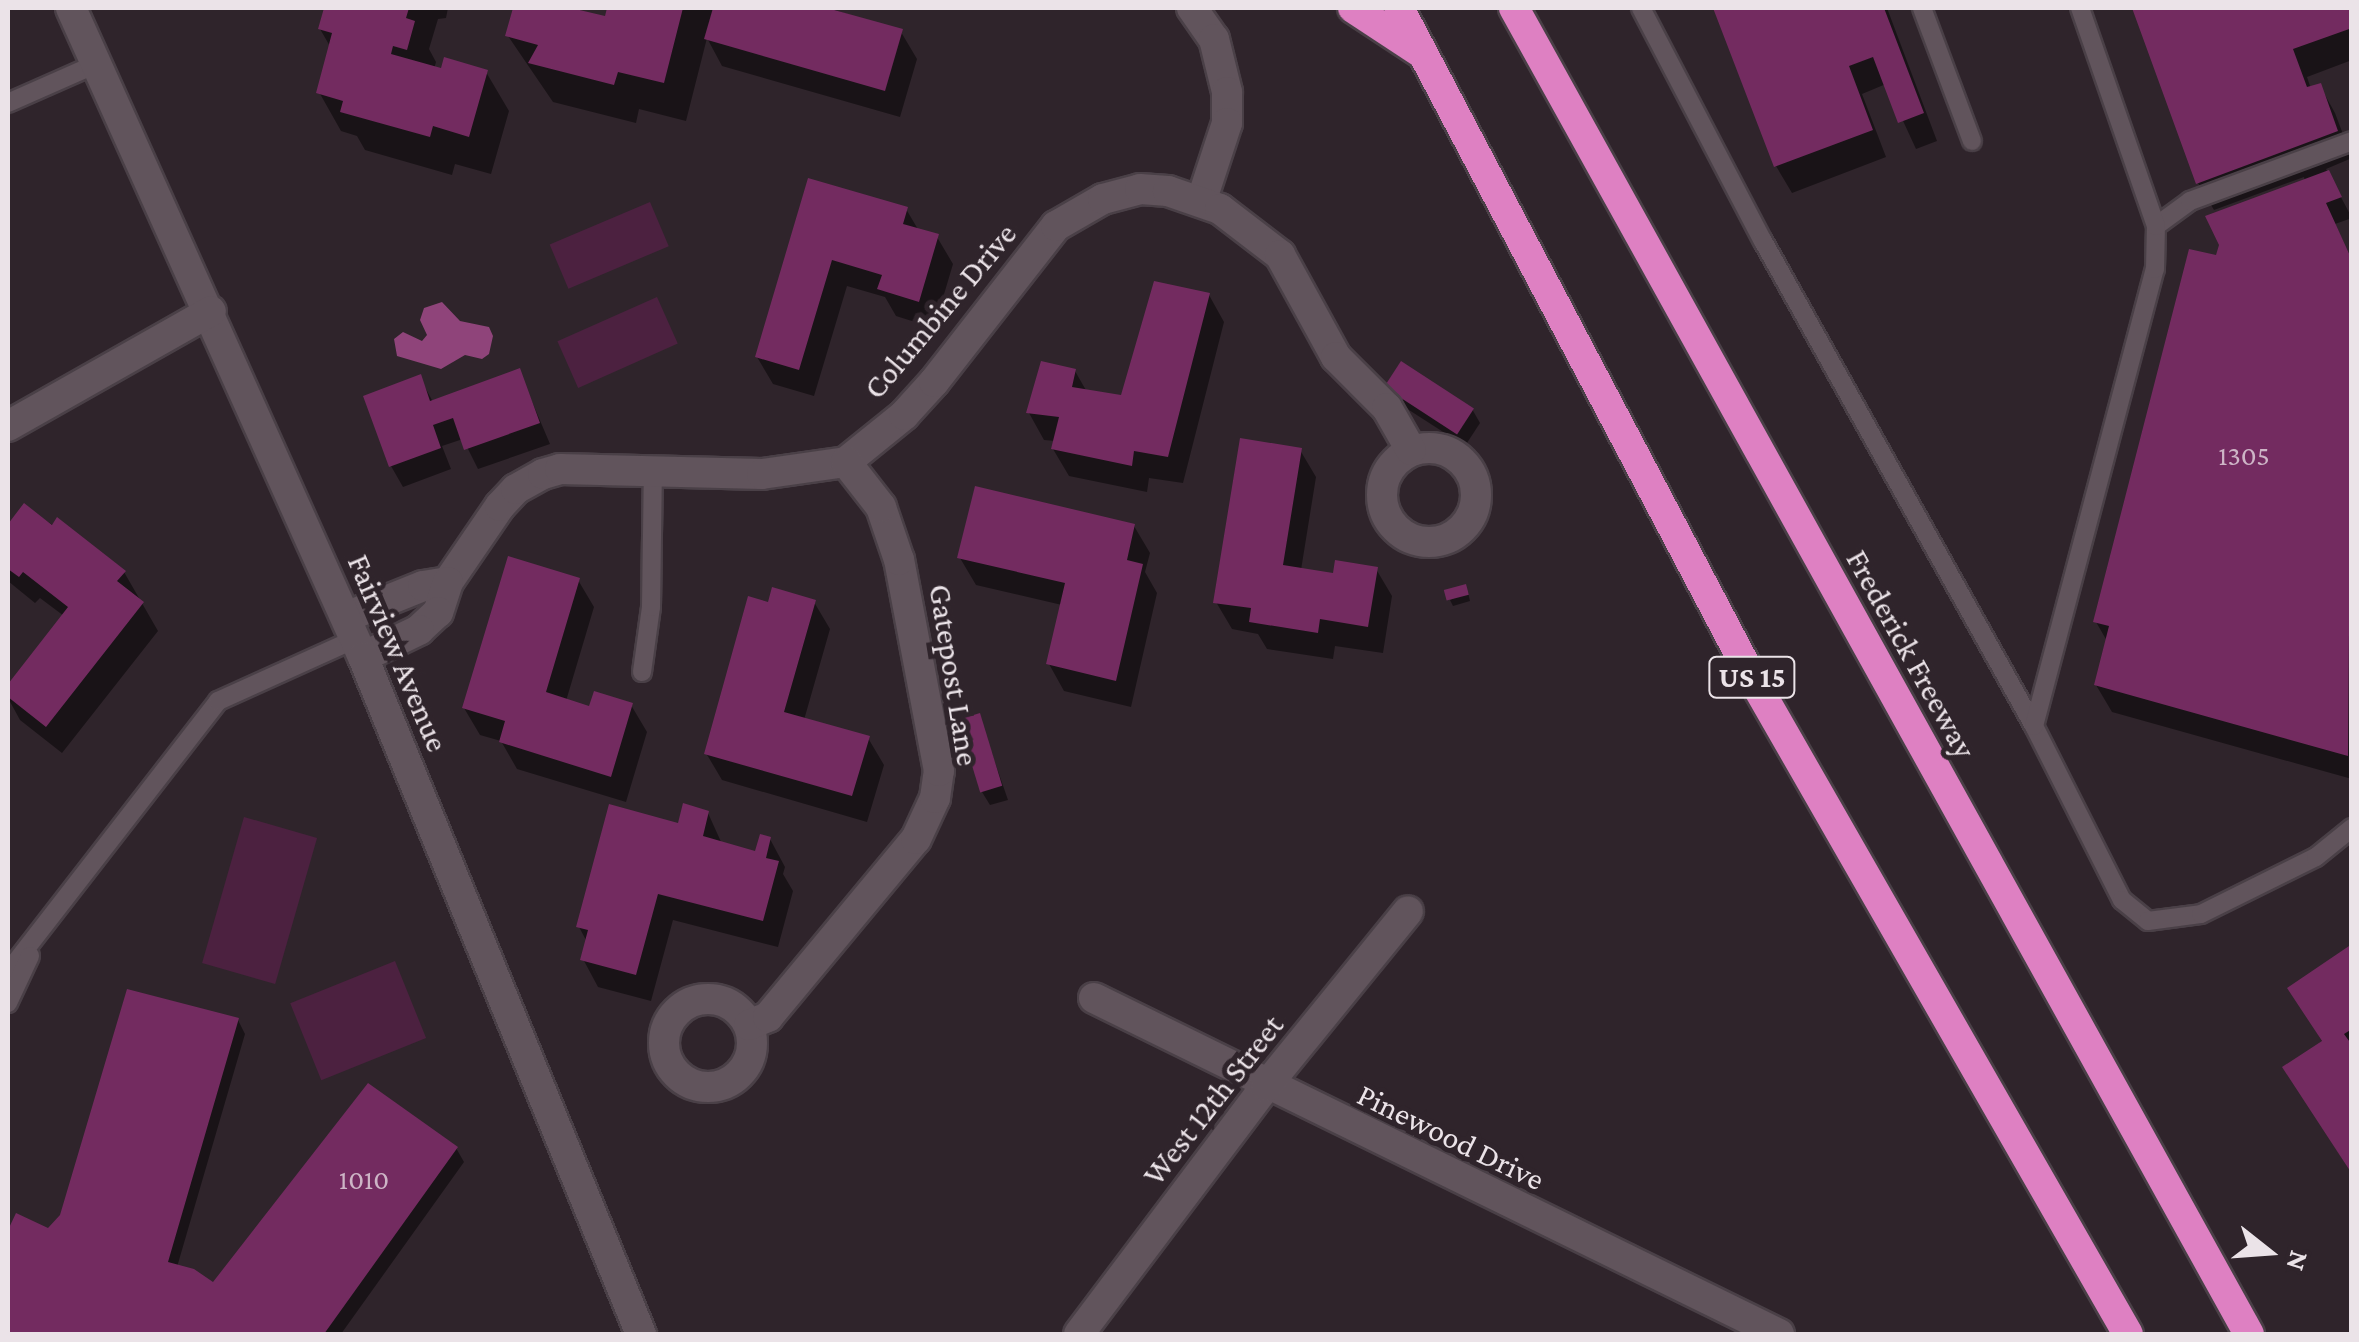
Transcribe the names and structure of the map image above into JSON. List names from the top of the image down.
{
  "streets": {
    "highway": ["Frederick Freeway", "US 15"],
    "street": [
      "Columbine Drive",
      "Fairview Avenue",
      "Gatepost Lane",
      "West 12th Street",
      "Pinewood Drive"
    ]
  },
  "crossings": [
    ["Columbine Drive", "Gatepost Lane"],
    ["West 12th Street", "Pinewood Drive"]
  ],
  "house_numbers": ["1305", "1010"],
  "north": "right"
}
